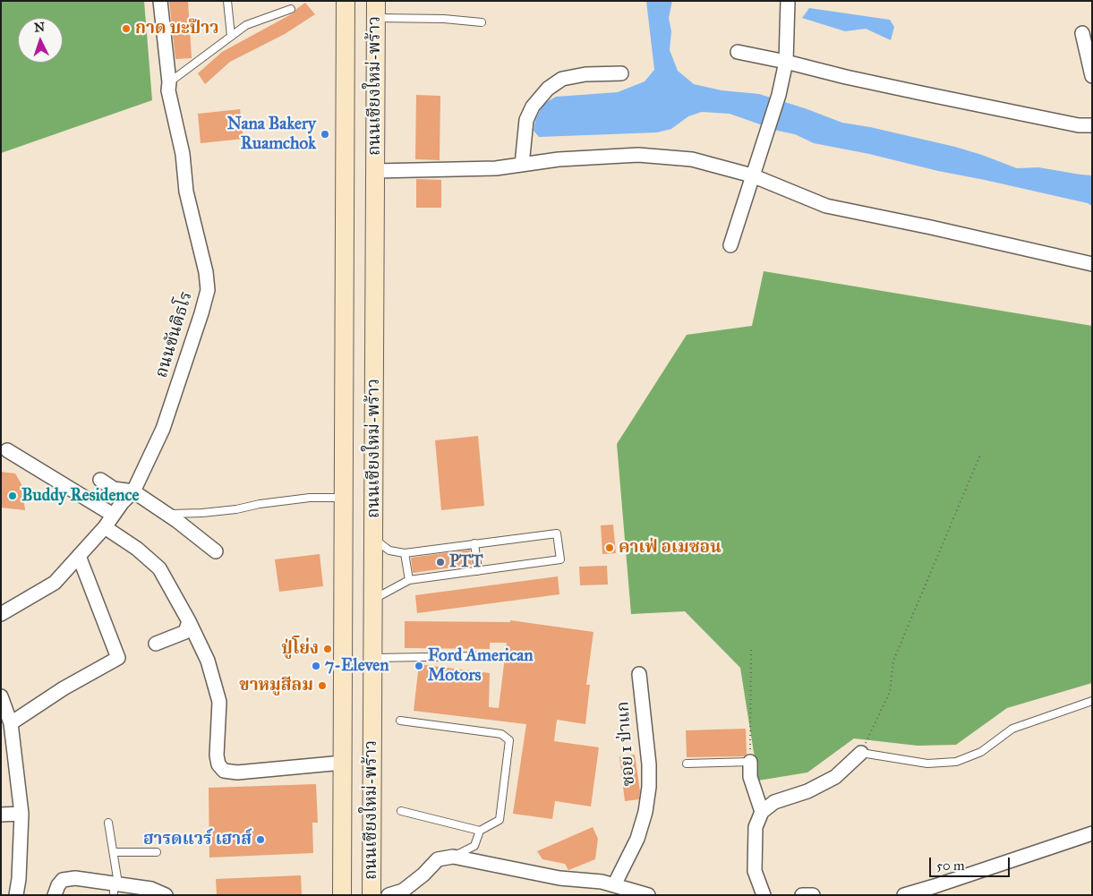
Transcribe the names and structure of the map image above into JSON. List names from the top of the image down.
{
  "streets": {
    "main road": ["ถนนเชียงใหม่-พร้าว"],
    "street": ["ถนนขันติธโร", "ซอย 1 ป่าแก"]
  },
  "places": [
    "กาด บะป๊าว",
    "Nana Bakery Ruamchok",
    "Buddy Residence",
    "คาเฟ่ อเมซอน",
    "PTT",
    "ปู่โย่ง",
    "7-Eleven",
    "Ford American Motors",
    "ขาหมูสีลม",
    "ฮารดแวร์ เฮาส์"
  ],
  "scale_bar": "50 m",
  "north": "top"
}
